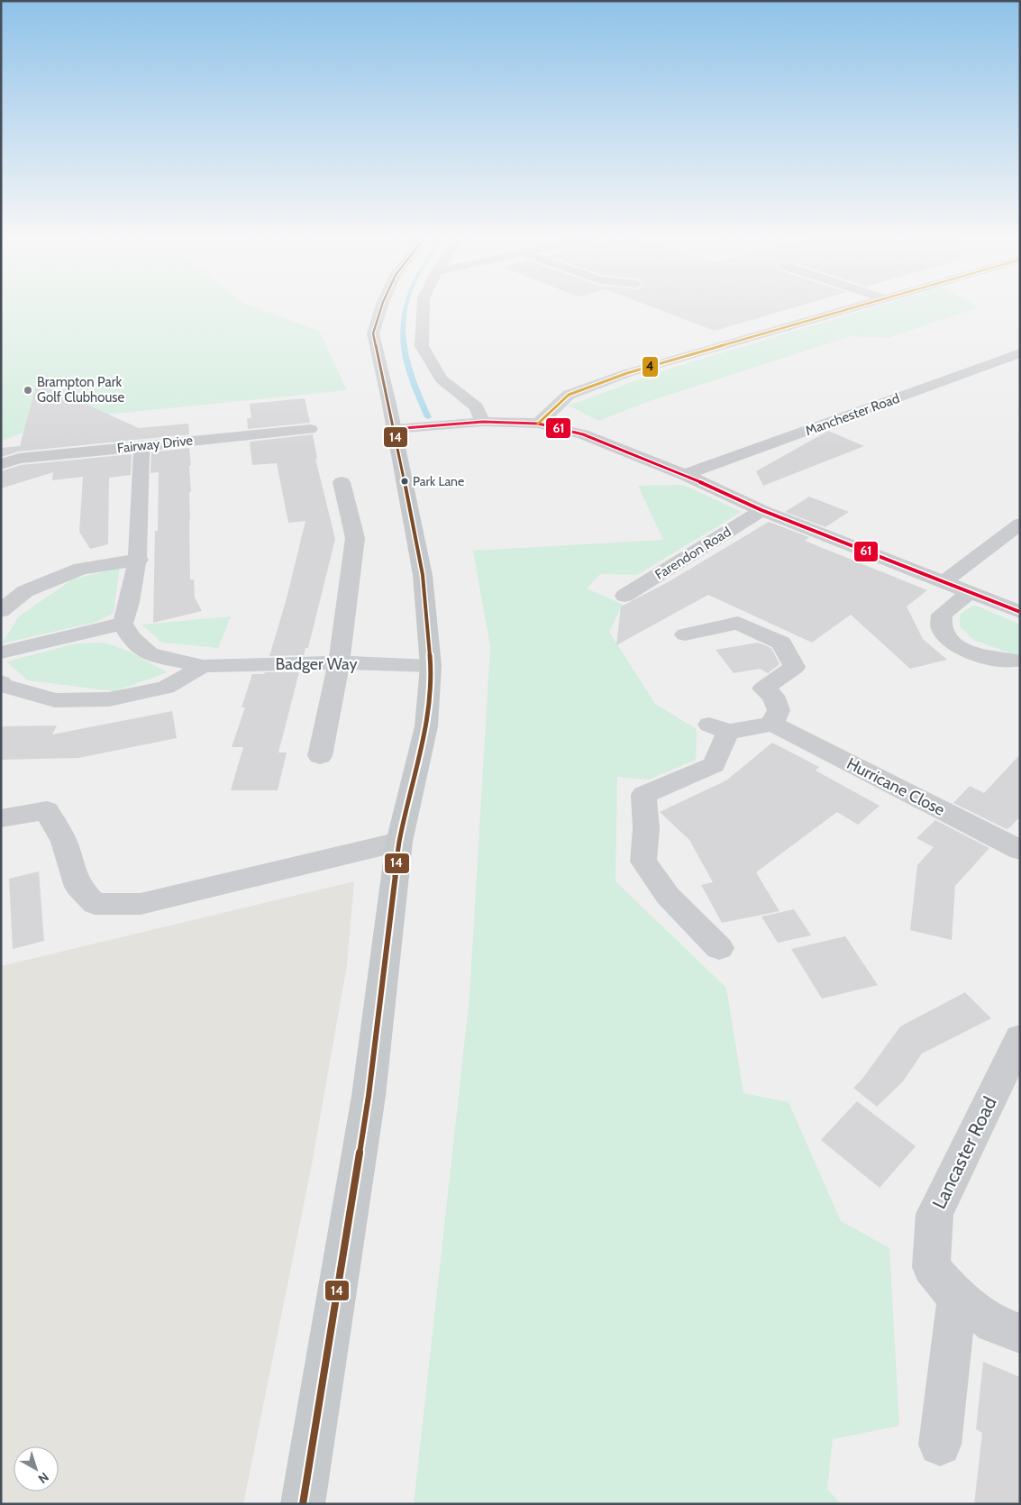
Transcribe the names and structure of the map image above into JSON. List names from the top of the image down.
{
  "streets": {
    "street": [
      "Manchester Road",
      "Fairway Drive",
      "Farendon Road",
      "Badger Way",
      "Hurricane Close",
      "Lancaster Road"
    ]
  },
  "places": ["Brampton Park Golf Clubhouse", "Park Lane"],
  "lines": ["transit line 14", "transit line 4", "transit line 61"],
  "north": "bottom right"
}
